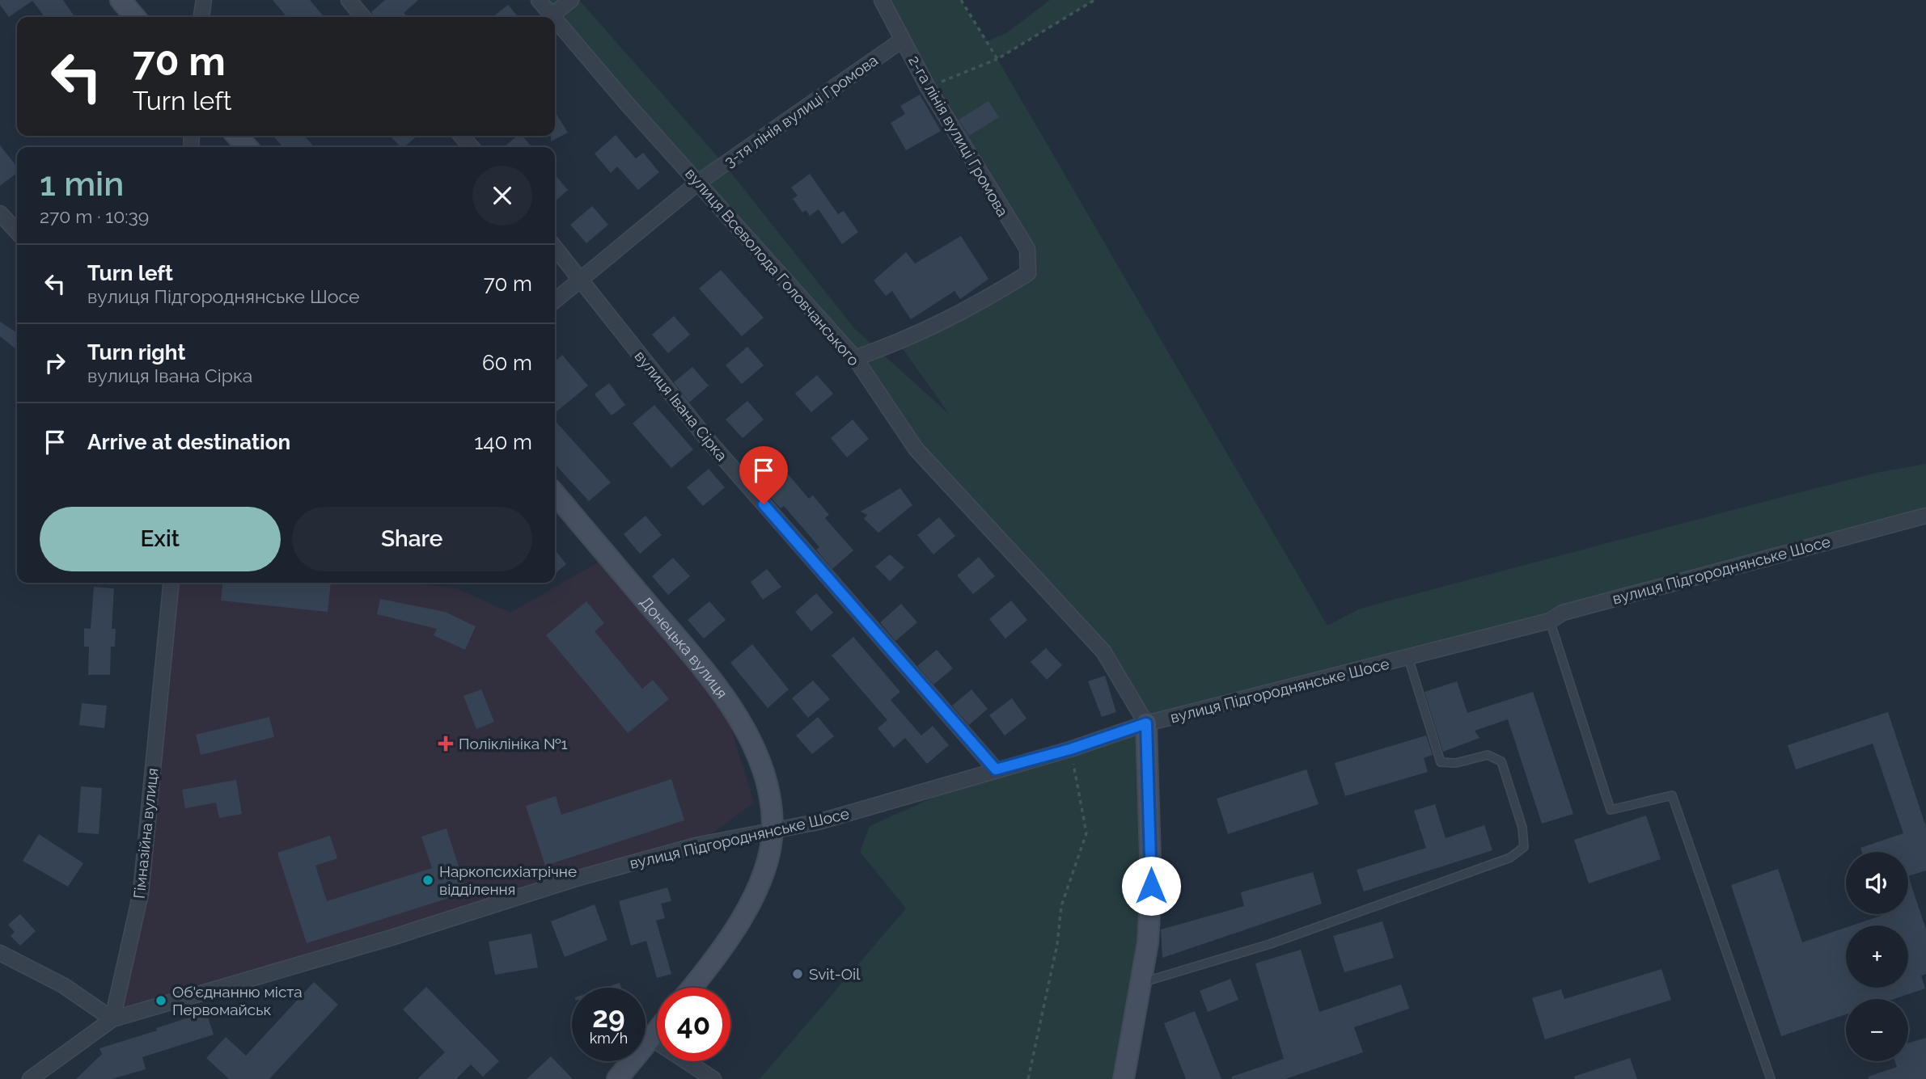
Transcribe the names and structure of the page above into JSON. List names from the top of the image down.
{
  "streets": {
    "street": [
      "3-тя лінія вулиці Громова",
      "2-га лінія вулиці Громова",
      "вулиця Всеволода Головчанського",
      "вулиця Івана Сірка",
      "вулиця Підгороднянське Шосе",
      "Донецька вулиця",
      "Гімназійна вулиця"
    ]
  },
  "crossings": [
    ["3-тя лінія вулиці Громова", "2-га лінія вулиці Громова"],
    ["3-тя лінія вулиці Громова", "вулиця Всеволода Головчанського"],
    ["3-тя лінія вулиці Громова", "вулиця Івана Сірка"],
    ["2-га лінія вулиці Громова", "вулиця Всеволода Головчанського"],
    ["вулиця Всеволода Головчанського", "вулиця Підгороднянське Шосе"],
    ["вулиця Івана Сірка", "вулиця Підгороднянське Шосе"],
    ["вулиця Підгороднянське Шосе", "Донецька вулиця"],
    ["вулиця Підгороднянське Шосе", "Гімназійна вулиця"]
  ],
  "places": {
    "health": ["Поліклініка №1"],
    "other": ["Наркопсихіатрічне відділення", "Svit-Oil", "Об'єднанню міста Первомайськ"]
  },
  "page": {
    "turn": ["70 m", "Turn left"],
    "heading": ["1 min", "270 m · 10:39"],
    "list": [
      {
        "name": "Turn left",
        "note": "вулиця Підгороднянське Шосе",
        "value": "70 m"
      },
      {
        "name": "Turn right",
        "note": "вулиця Івана Сірка",
        "value": "60 m"
      },
      {
        "name": "Arrive at destination",
        "value": "140 m"
      }
    ],
    "buttons": ["Exit", "Share"],
    "map_buttons": ["+", "−"],
    "speed": "29 km/h",
    "limit": "40"
  }
}
